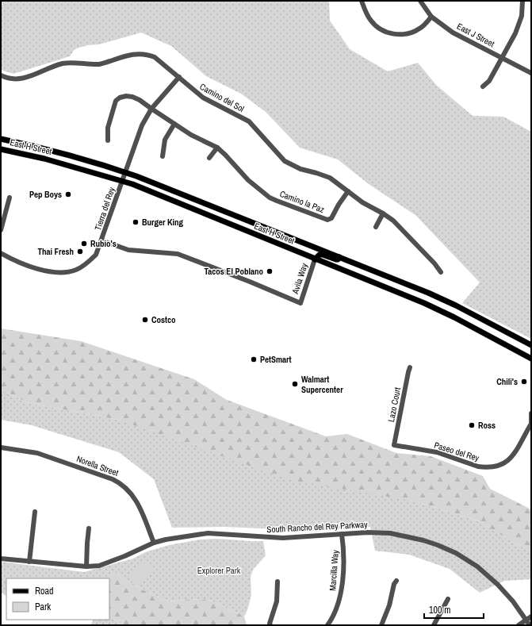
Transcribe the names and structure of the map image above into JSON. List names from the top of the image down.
{
  "streets": {
    "main road": ["East H Street"],
    "street": [
      "East J Street",
      "Camino del Sol",
      "Camino la Paz",
      "Tierra del Rey",
      "Avila Way",
      "Lazo Court",
      "Paseo del Rey",
      "Norella Street",
      "South Rancho del Rey Parkway",
      "Marcilla Way"
    ]
  },
  "crossings": [
    ["Camino del Sol", "Camino la Paz"],
    ["Camino del Sol", "Tierra del Rey"],
    ["East H Street", "Tierra del Rey"],
    ["East H Street", "Avila Way"],
    ["Camino la Paz", "Tierra del Rey"],
    ["Tierra del Rey", "Avila Way"],
    ["Lazo Court", "Paseo del Rey"],
    ["Norella Street", "South Rancho del Rey Parkway"],
    ["South Rancho del Rey Parkway", "Marcilla Way"]
  ],
  "parks": ["Explorer Park"],
  "places": [
    "Pep Boys",
    "Burger King",
    "Rubio's",
    "Thai Fresh",
    "Tacos El Poblano",
    "Costco",
    "PetSmart",
    "Chili's",
    "Walmart Supercenter",
    "Ross"
  ],
  "legend": ["Road", "Park"],
  "scale_bar": "100 m"
}
